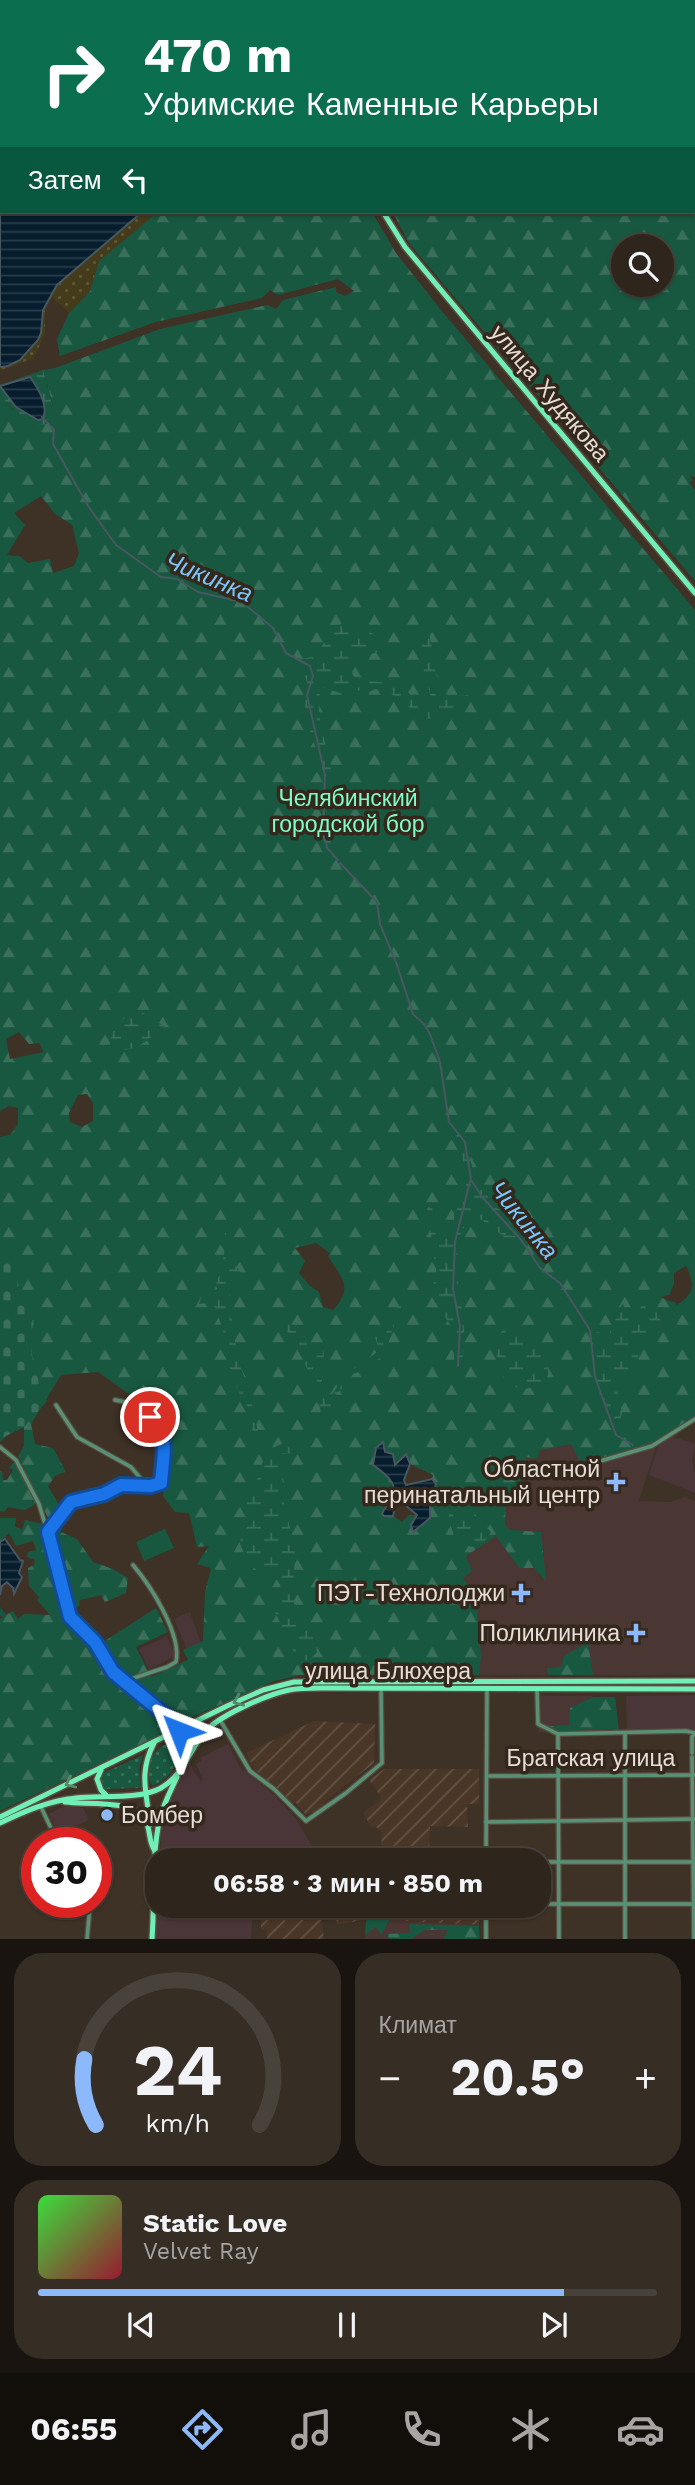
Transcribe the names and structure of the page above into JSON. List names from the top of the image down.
{
  "streets": {
    "main road": ["улица Худякова", "улица Блюхера"],
    "street": ["Братская улица"]
  },
  "water": ["Чикинка"],
  "parks": ["Челябинский городской бор"],
  "places": {
    "health": ["Областной перинатальный центр", "ПЭТ-Технолоджи", "Поликлиника"],
    "other": ["Бомбер"]
  },
  "page": {
    "turn": ["470 m", "Уфимские Каменные Карьеры"],
    "then": "Затем",
    "limit": "30",
    "trip": "06:58 · 3 мин · 850 m",
    "tile": "Климат",
    "heat": ["−", "20.5°", "+"],
    "song": ["Static Love", "Velvet Ray"],
    "tabs": "06:55",
    "gauge": ["24", "km/h"]
  }
}
